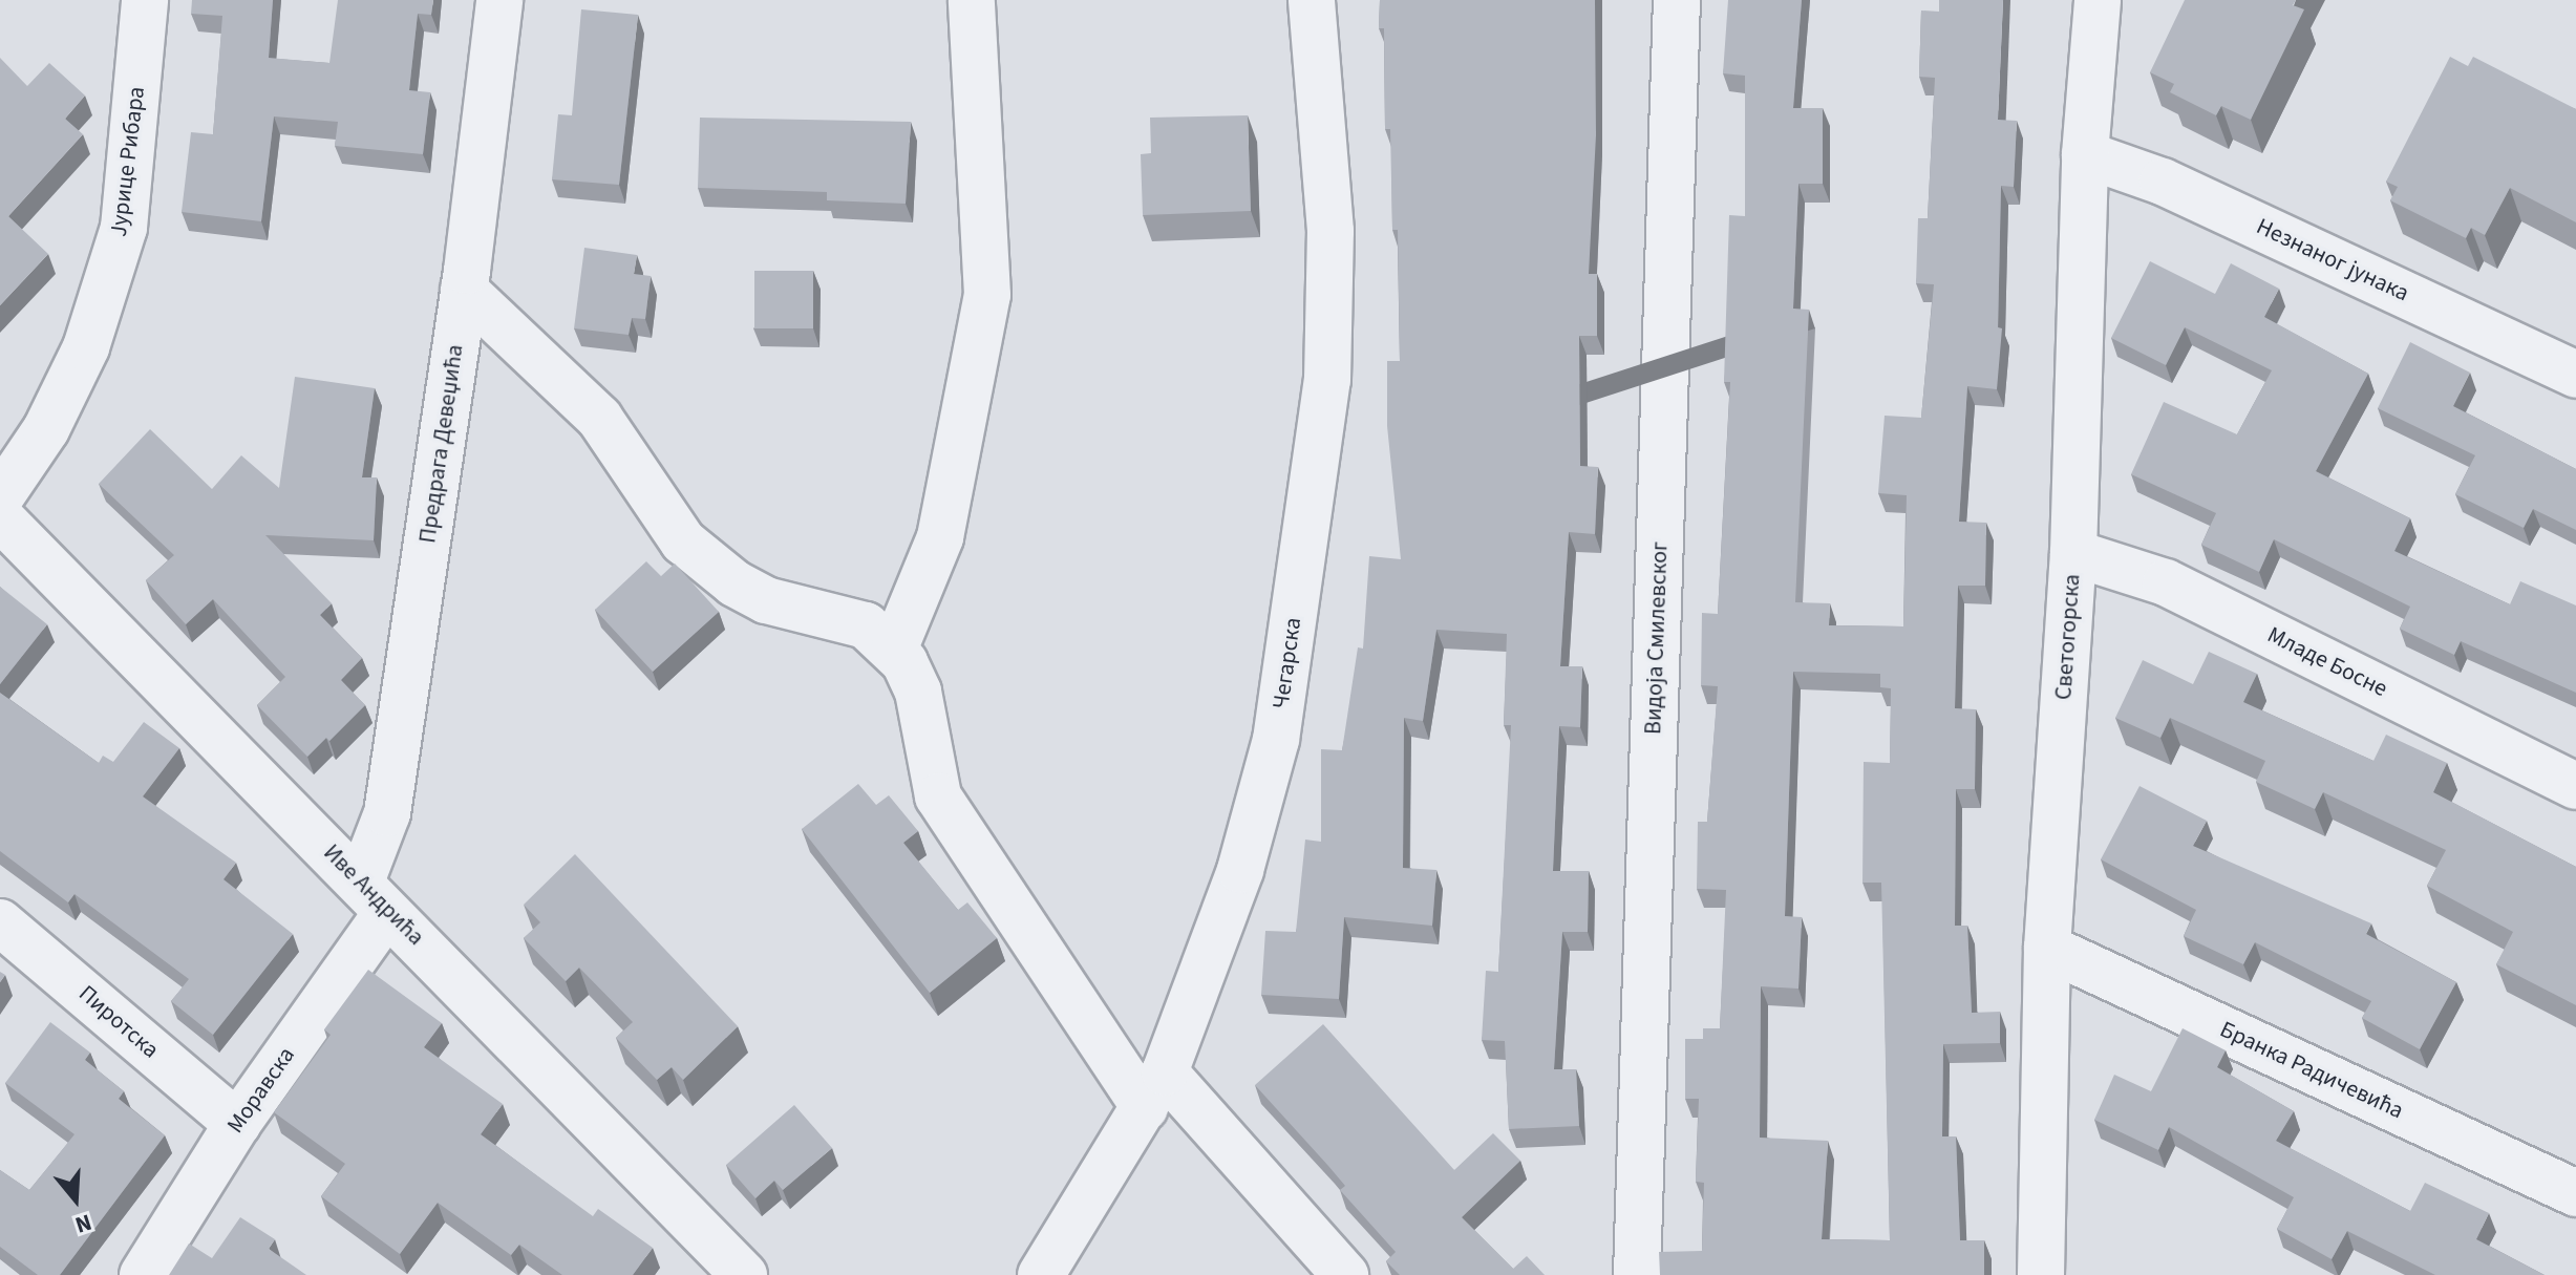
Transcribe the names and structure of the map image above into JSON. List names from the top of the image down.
{
  "streets": {
    "street": [
      "Јурице Рибара",
      "Незнаног јунака",
      "Предрага Девеџића",
      "Светогорска",
      "Видоја Смилевског",
      "Младе Босне",
      "Чегарска",
      "Иве Андрића",
      "Пиротска",
      "Бранка Радичевића",
      "Моравска"
    ]
  },
  "crossings": [
    ["Незнаног јунака", "Светогорска"],
    ["Предрага Девеџића", "Иве Андрића"],
    ["Предрага Девеџића", "Моравска"],
    ["Светогорска", "Младе Босне"],
    ["Светогорска", "Бранка Радичевића"],
    ["Иве Андрића", "Моравска"],
    ["Пиротска", "Моравска"]
  ],
  "north": "bottom"
}
